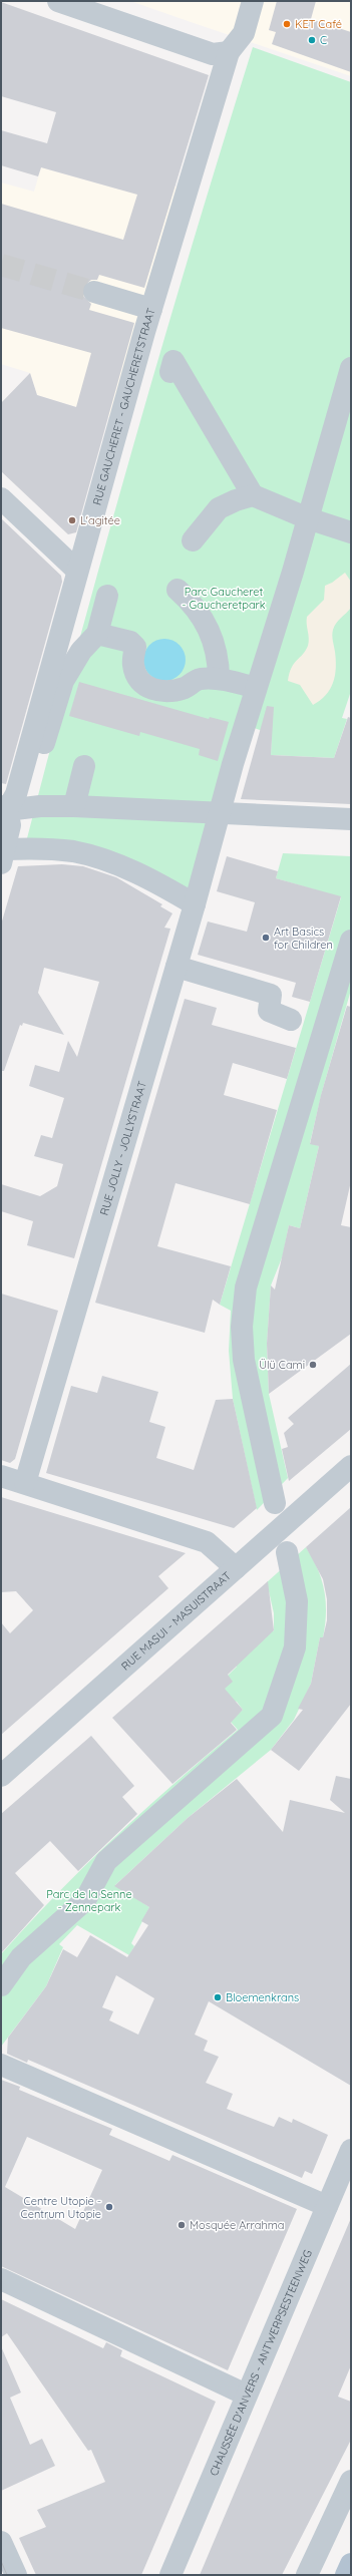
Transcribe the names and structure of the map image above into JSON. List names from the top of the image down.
{
  "streets": {
    "street": [
      "RUE GAUCHERET - GAUCHERETSTRAAT",
      "RUE JOLLY - JOLLYSTRAAT",
      "RUE MASUI - MASUISTRAAT",
      "CHAUSSÉE D'ANVERS - ANTWERPSESTEENWEG"
    ]
  },
  "parks": ["Parc Gaucheret - Gaucheretpark", "Parc de la Senne - Zennepark"],
  "places": [
    "KET Café",
    "C",
    "L'agitée",
    "Art Basics for Children",
    "Ülü Cami",
    "Bloemenkrans",
    "Centre Utopie - Centrum Utopie",
    "Mosquée Arrahma"
  ]
}
